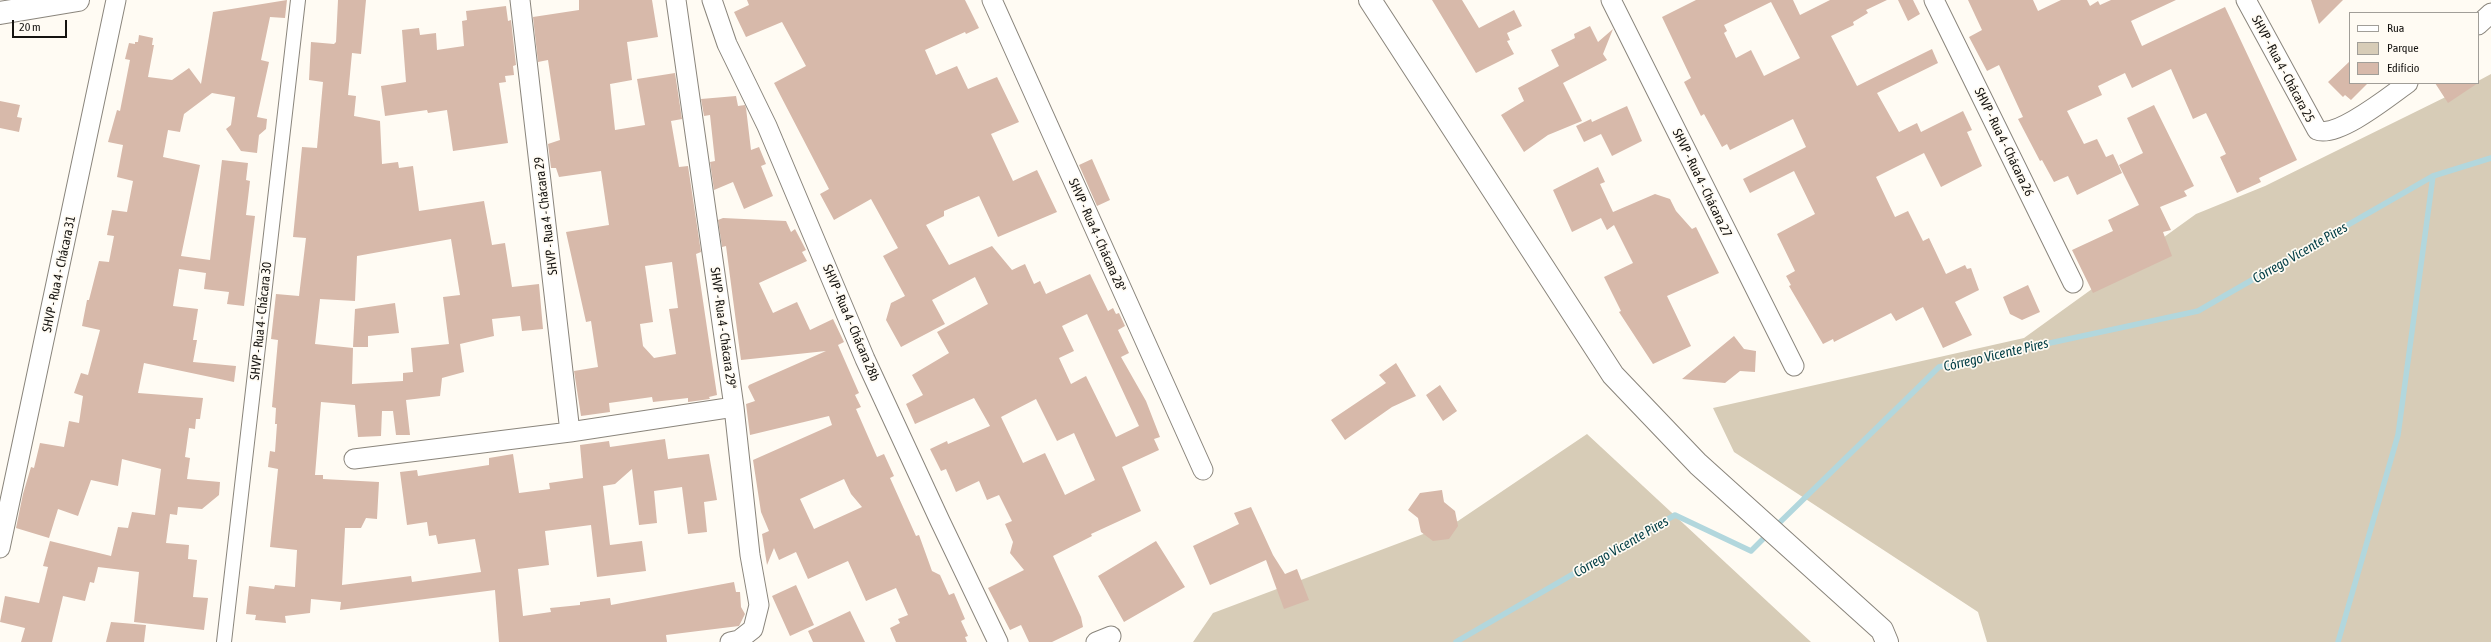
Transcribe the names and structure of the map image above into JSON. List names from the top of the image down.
{
  "streets": {
    "street": [
      "SHVP - Rua 4 - Chácara 25",
      "SHVP - Rua 4 - Chácara 26",
      "SHVP - Rua 4 - Chácara 27",
      "SHVP - Rua 4 - Chácara 29",
      "SHVP - Rua 4 - Chácara 28ª",
      "SHVP - Rua 4 - Chácara 31",
      "SHVP - Rua 4 - Chácara 30",
      "SHVP - Rua 4 - Chácara 28b",
      "SHVP - Rua 4 - Chácara 29ª"
    ]
  },
  "water": ["Córrego Vicente Pires"],
  "legend": ["Rua", "Parque", "Edifício"],
  "scale_bar": "20 m"
}
